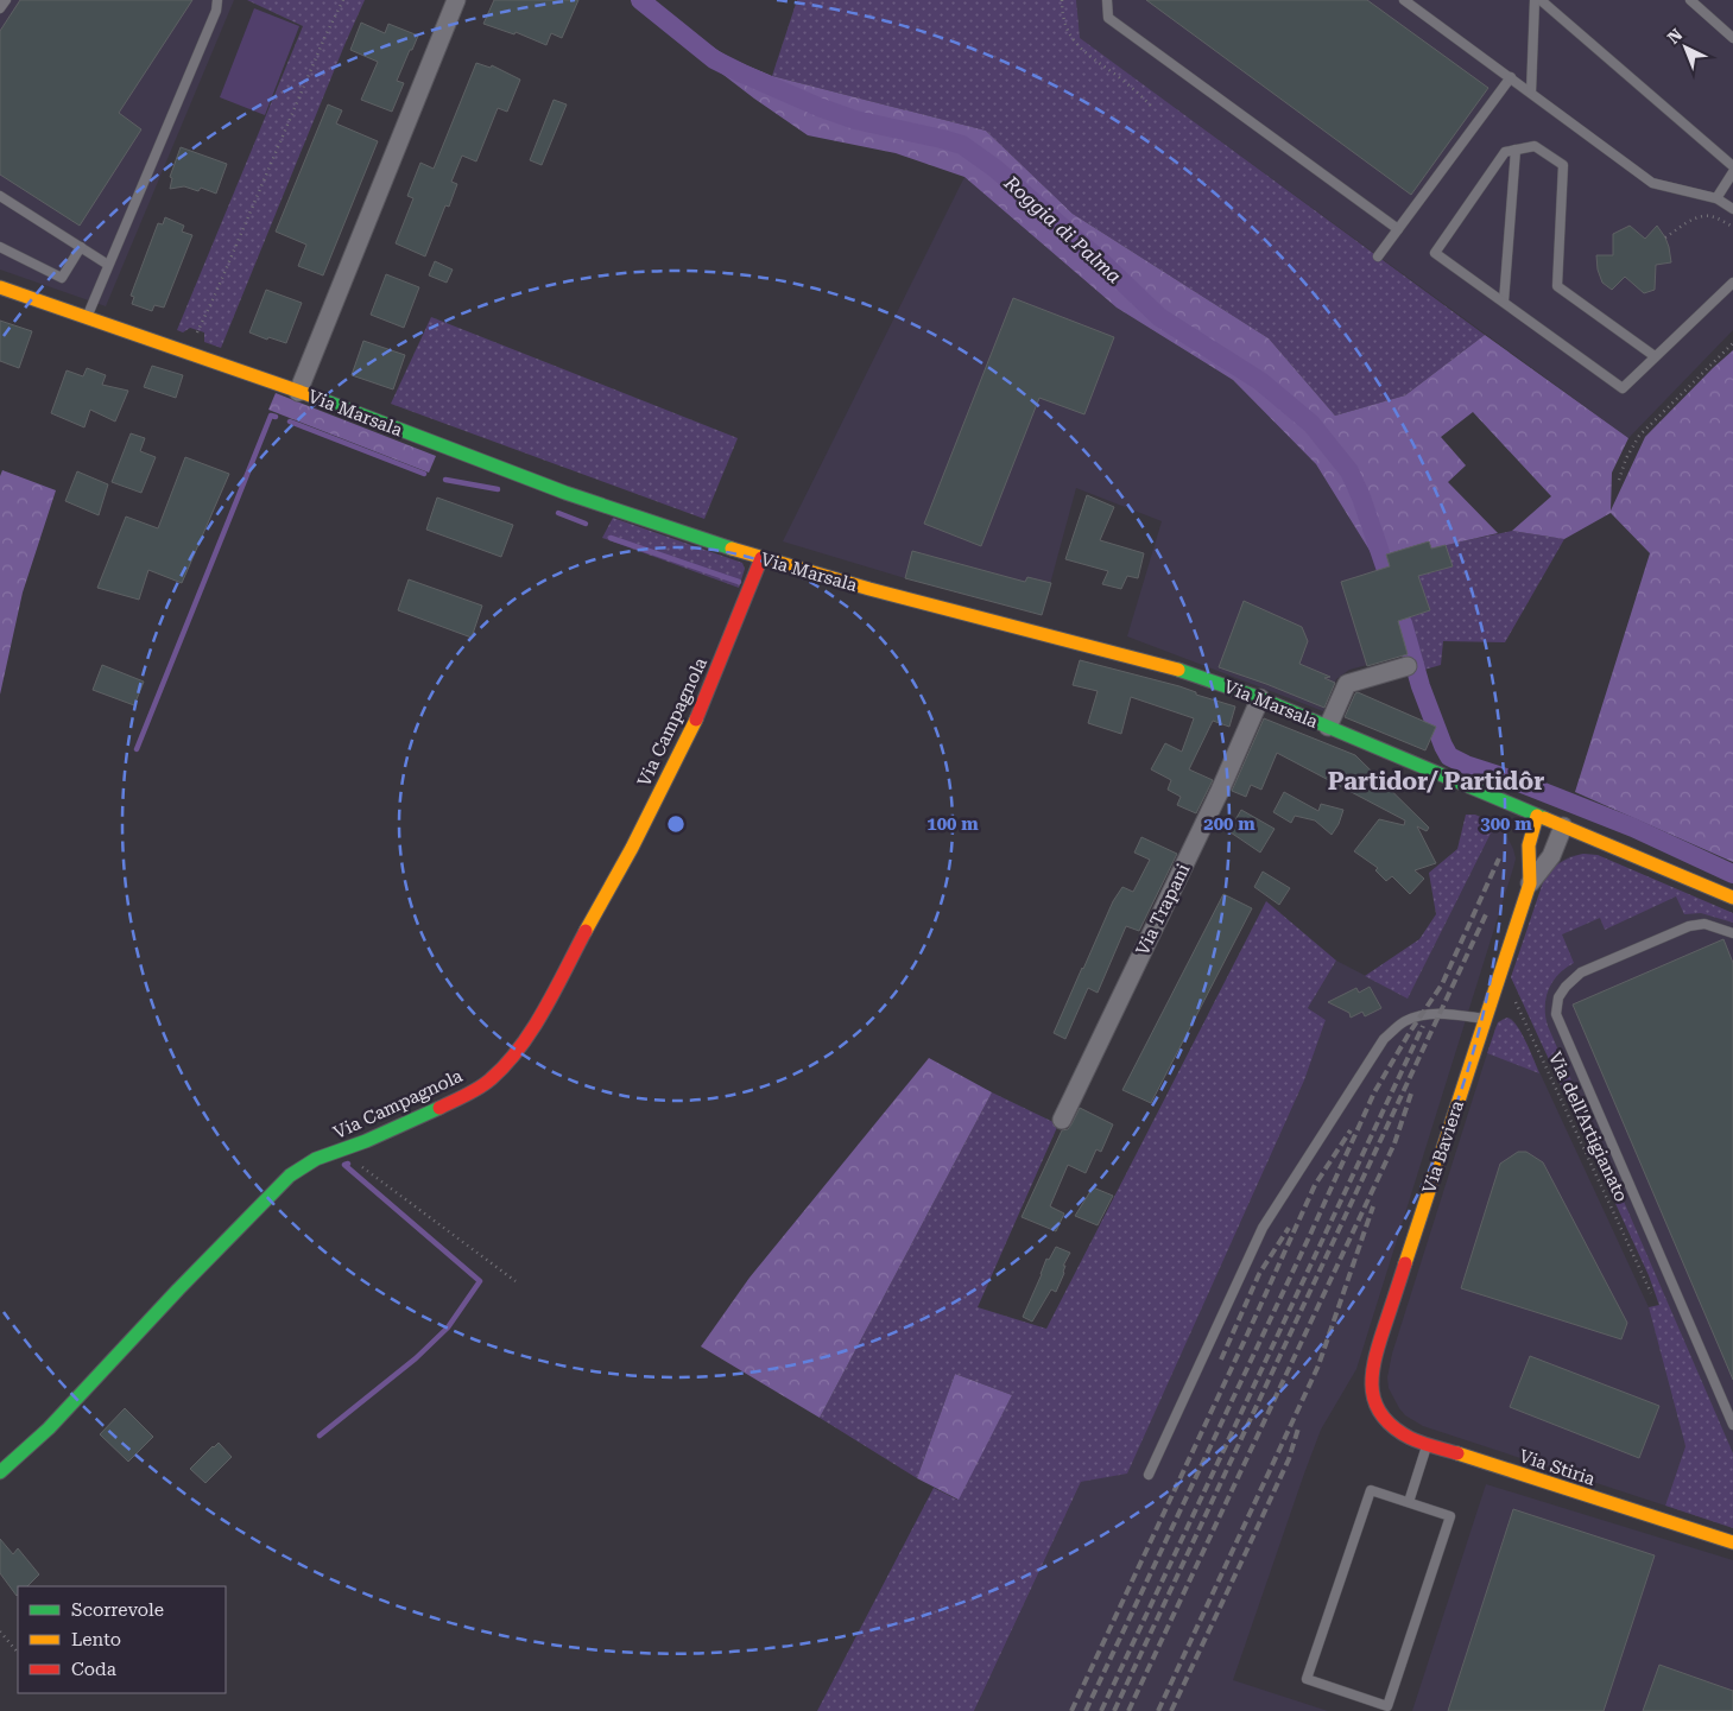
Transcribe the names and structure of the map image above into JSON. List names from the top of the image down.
{
  "streets": {
    "street": [
      "Via Marsala",
      "Via Campagnola",
      "Via Trapani",
      "Via Baviera",
      "Via Stiria"
    ],
    "path": ["Via dell'Artigianato"]
  },
  "crossings": [
    ["Via Marsala", "Via Campagnola"],
    ["Via Marsala", "Via Trapani"],
    ["Via Marsala", "Via Baviera"],
    ["Via dell'Artigianato", "Via Baviera"],
    ["Via Baviera", "Via Stiria"]
  ],
  "districts": ["Partidor/ Partidôr"],
  "water": ["Roggia di Palma"],
  "legend": ["Scorrevole", "Lento", "Coda"],
  "north": "top left",
  "rings": ["100 m", "200 m", "300 m"]
}
